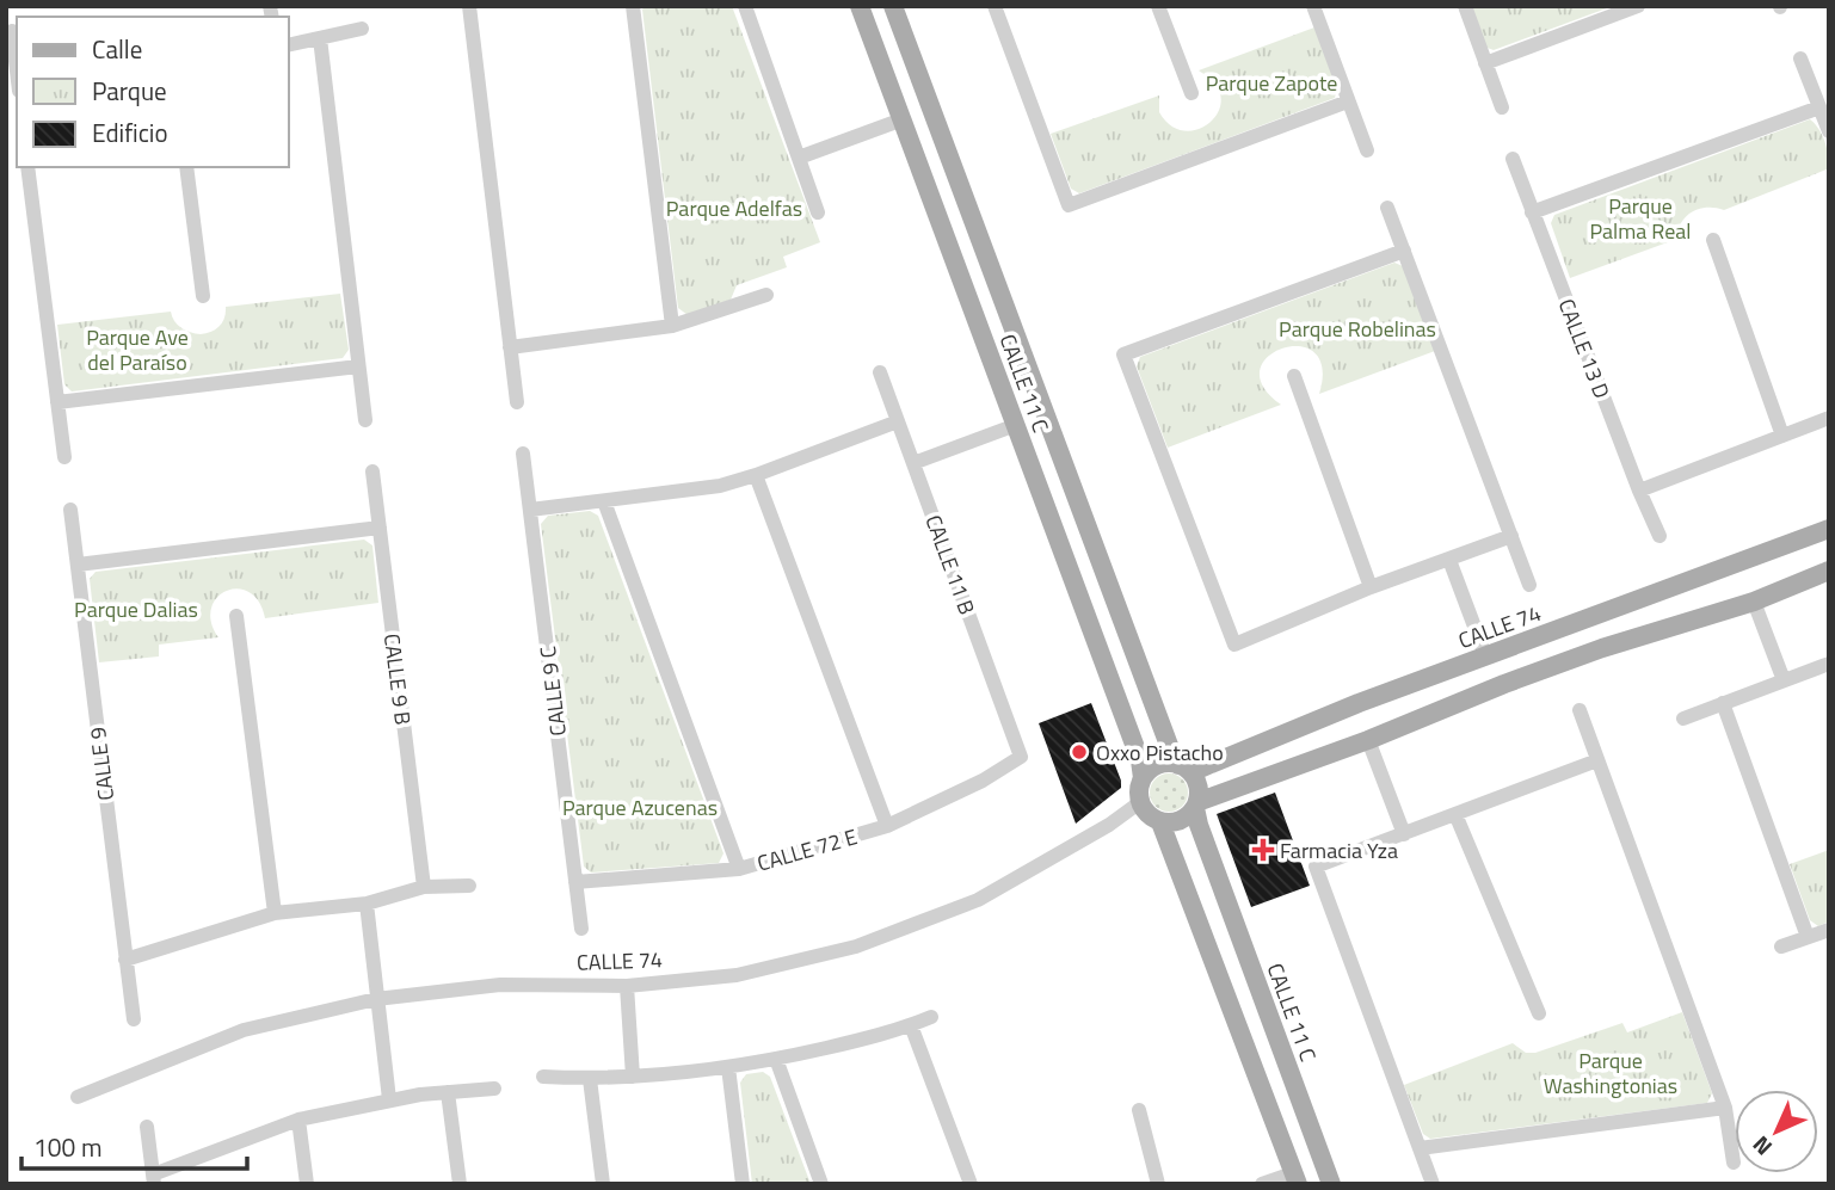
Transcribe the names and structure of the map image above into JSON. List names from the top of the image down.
{
  "streets": {
    "main road": ["CALLE 11 C", "CALLE 74"],
    "street": [
      "CALLE 13 D",
      "CALLE 11 B",
      "CALLE 9 B",
      "CALLE 9 C",
      "CALLE 9",
      "CALLE 72 E"
    ]
  },
  "crossings": [
    ["CALLE 11 C", "CALLE 74"],
    ["CALLE 11 B", "CALLE 72 E"],
    ["CALLE 9 C", "CALLE 72 E"]
  ],
  "parks": [
    "Parque Zapote",
    "Parque Palma Real",
    "Parque Adelfas",
    "Parque Robelinas",
    "Parque Ave del Paraíso",
    "Parque Dalias",
    "Parque Azucenas",
    "Parque Washingtonias"
  ],
  "places": {
    "other": ["Oxxo Pistacho"],
    "health": ["Farmacia Yza"]
  },
  "legend": ["Calle", "Parque", "Edificio"],
  "scale_bar": "100 m",
  "north": "bottom left"
}
